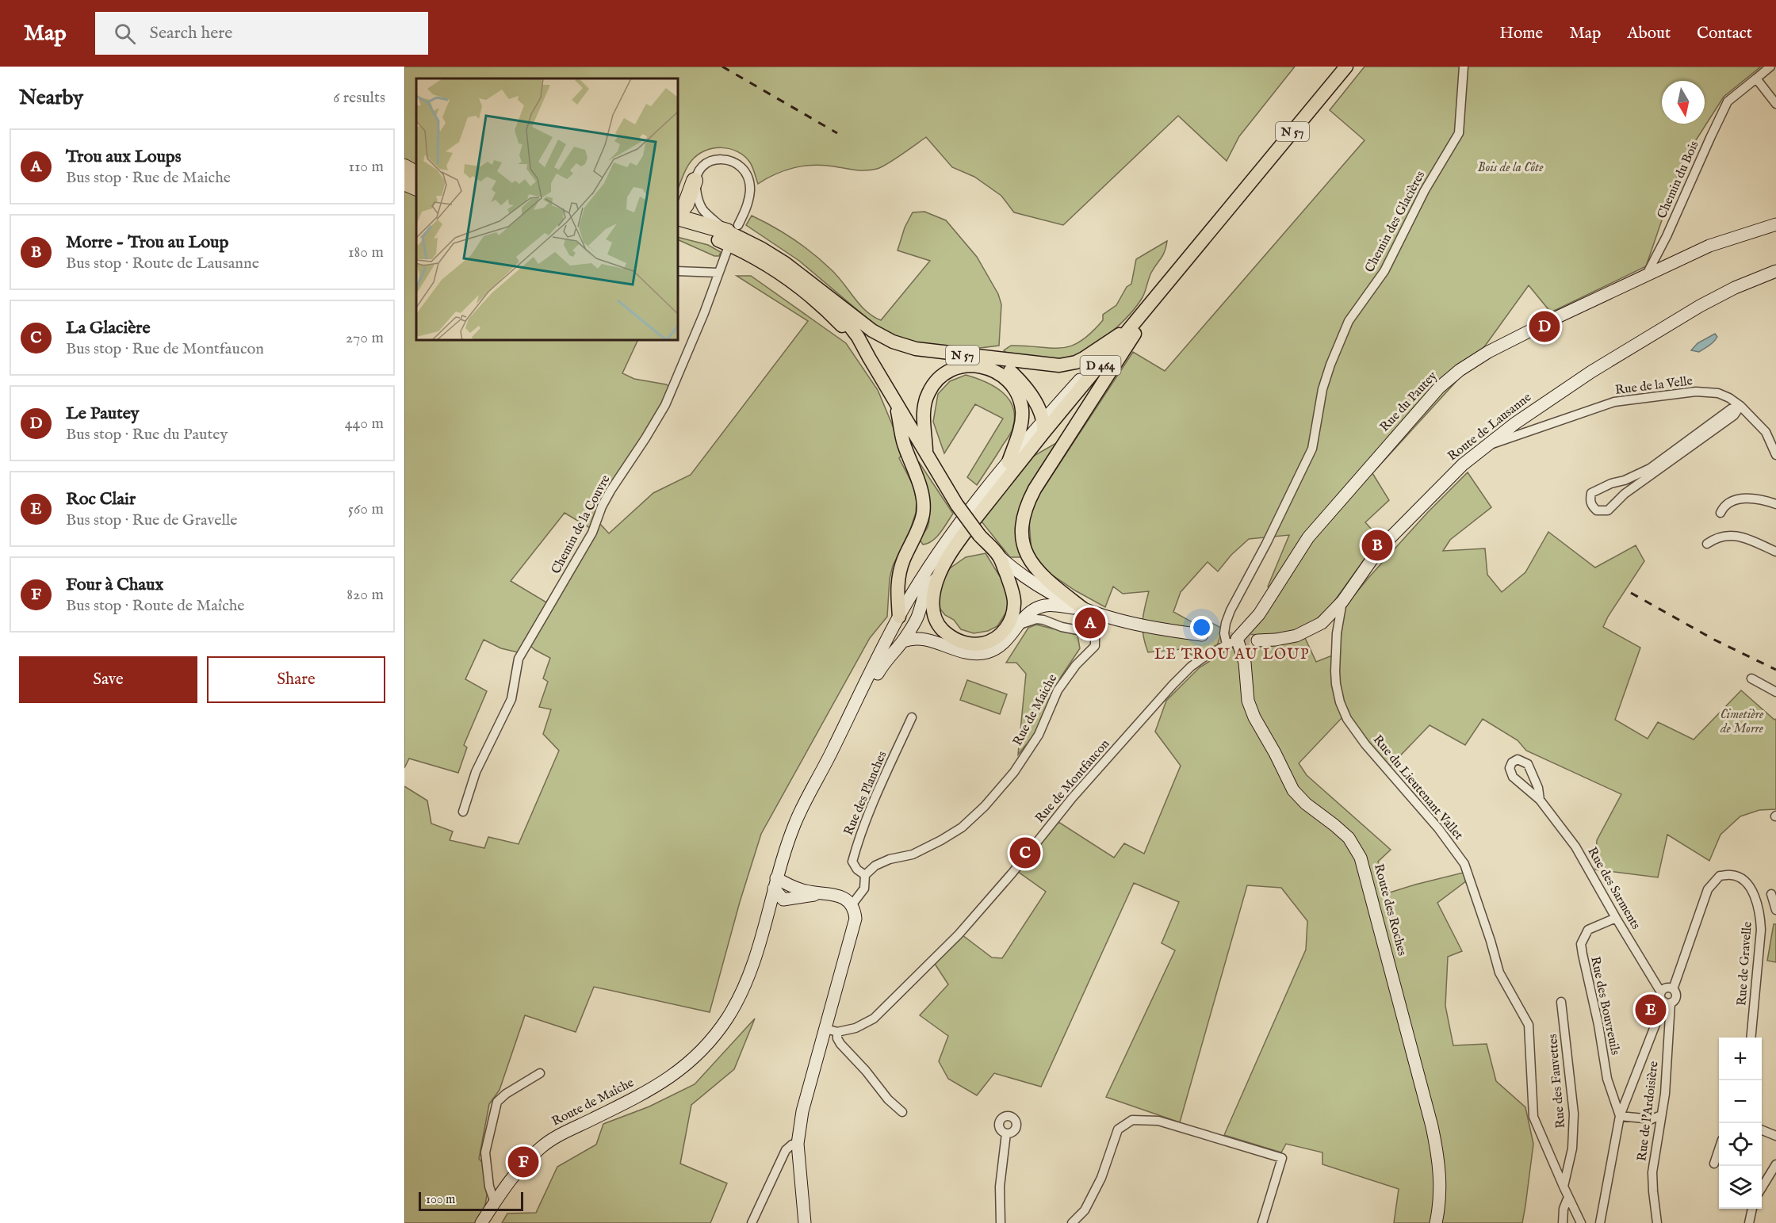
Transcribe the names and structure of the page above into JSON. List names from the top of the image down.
{
  "streets": {
    "highway": ["N 57"],
    "main road": [
      "D 464",
      "Rue du Pautey",
      "Route de Lausanne",
      "Route des Roches",
      "Route de Maîche"
    ],
    "street": [
      "Chemin du Bois",
      "Chemin des Glacières",
      "Rue de la Velle",
      "Chemin de la Couvre",
      "Rue de Maiche",
      "Rue de Montfaucon",
      "Rue du Lieutenant Vallet",
      "Rue des Planches",
      "Rue des Sarments",
      "Rue de Gravelle",
      "Rue des Bouvreuils",
      "Rue des Fauvettes",
      "Rue de l'Ardoisière"
    ]
  },
  "crossings": [
    ["N 57", "D 464"],
    ["N 57", "Chemin de la Couvre"],
    ["Chemin du Bois", "Rue du Pautey"],
    ["Chemin des Glacières", "Rue du Pautey"],
    ["Chemin des Glacières", "Rue de Montfaucon"],
    ["Chemin des Glacières", "Route des Roches"],
    ["D 464", "Route de Maîche"],
    ["Rue de la Velle", "Route de Lausanne"],
    ["Rue du Pautey", "Rue de Montfaucon"],
    ["Rue du Pautey", "Route des Roches"],
    ["Route de Lausanne", "Rue du Lieutenant Vallet"],
    ["Rue de Maiche", "Rue des Planches"],
    ["Rue de Montfaucon", "Route des Roches"],
    ["Rue du Lieutenant Vallet", "Rue des Fauvettes"],
    ["Rue des Sarments", "Rue de Gravelle"],
    ["Rue des Sarments", "Rue des Bouvreuils"],
    ["Rue des Sarments", "Rue de l'Ardoisière"]
  ],
  "districts": ["LE TROU AU LOUP"],
  "parks": ["Bois de la Côte", "Cimetière de Morre"],
  "scale_bar": "100 m",
  "north": "bottom",
  "page": {
    "header": "Map",
    "search": "Search here",
    "nav": [
      "Home",
      "Map",
      "About",
      "Contact"
    ],
    "heading": ["Nearby", "6 results"],
    "list": [
      {
        "mark": "A",
        "name": "Trou aux Loups",
        "note": "Bus stop · Rue de Maiche",
        "value": "110 m"
      },
      {
        "mark": "B",
        "name": "Morre - Trou au Loup",
        "note": "Bus stop · Route de Lausanne",
        "value": "180 m"
      },
      {
        "mark": "C",
        "name": "La Glacière",
        "note": "Bus stop · Rue de Montfaucon",
        "value": "270 m"
      },
      {
        "mark": "D",
        "name": "Le Pautey",
        "note": "Bus stop · Rue du Pautey",
        "value": "440 m"
      },
      {
        "mark": "E",
        "name": "Roc Clair",
        "note": "Bus stop · Rue de Gravelle",
        "value": "560 m"
      },
      {
        "mark": "F",
        "name": "Four à Chaux",
        "note": "Bus stop · Route de Maîche",
        "value": "820 m"
      }
    ],
    "pins": [
      "D",
      "B",
      "A",
      "C",
      "E",
      "F"
    ],
    "buttons": ["Save", "Share"],
    "map_buttons": ["+", "−"],
    "scale": "100 m"
  }
}
